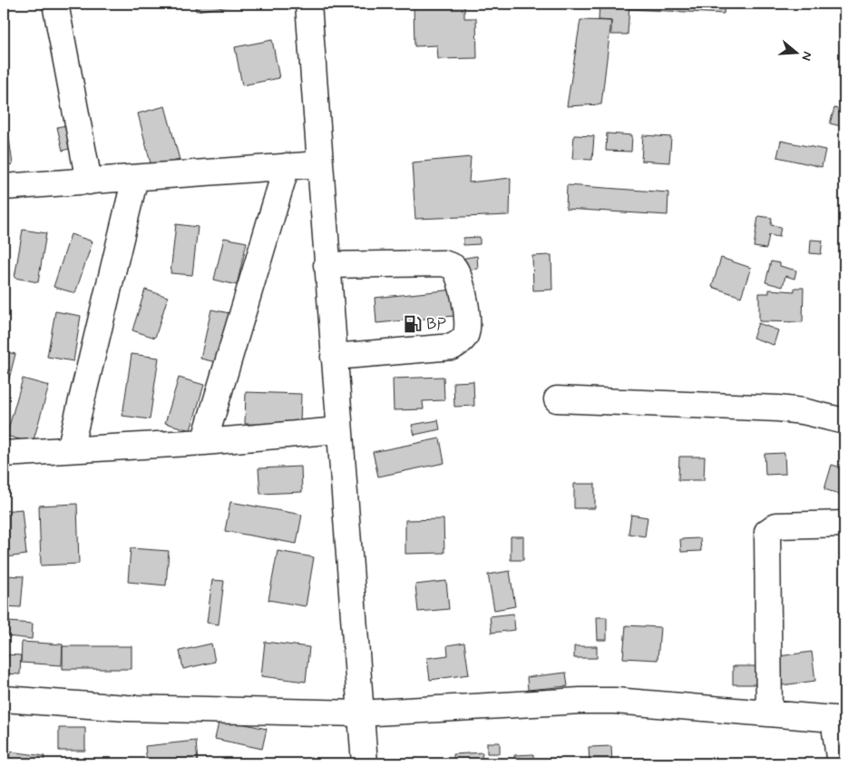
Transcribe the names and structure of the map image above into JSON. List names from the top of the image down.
{
  "places": {
    "fuel station": ["BP"]
  },
  "north": "right"
}
